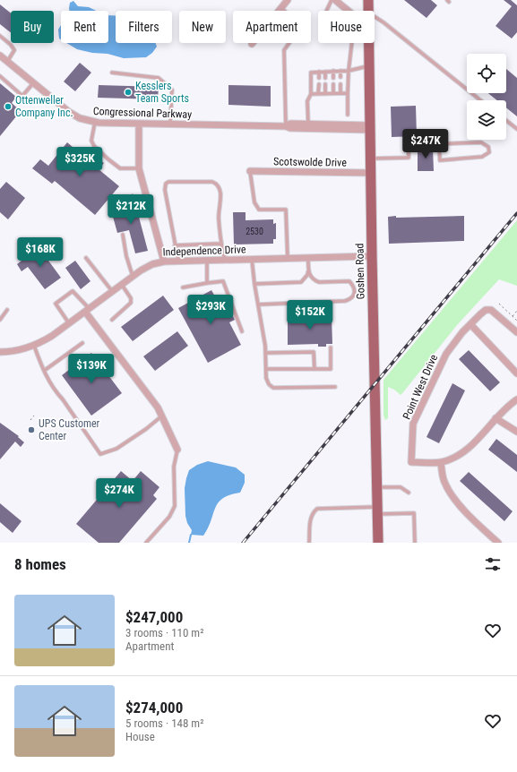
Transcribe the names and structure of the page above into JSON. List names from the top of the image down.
{
  "streets": {
    "main road": ["Goshen Road"],
    "street": [
      "Congressional Parkway",
      "Scotswolde Drive",
      "Independence Drive",
      "Point West Drive"
    ]
  },
  "crossings": [
    ["Congressional Parkway", "Goshen Road"],
    ["Scotswolde Drive", "Goshen Road"],
    ["Independence Drive", "Goshen Road"]
  ],
  "places": ["Kesslers Team Sports", "Ottenweller Company Inc.", "UPS Customer Center"],
  "house_numbers": ["2530"],
  "page": {
    "chip": [
      "Buy",
      "Rent",
      "Filters",
      "New",
      "Apartment",
      "House"
    ],
    "price": [
      "$247K",
      "$325K",
      "$212K",
      "$168K",
      "$293K",
      "$152K",
      "$139K",
      "$274K"
    ],
    "heading": "8 homes",
    "list": [
      {
        "name": "$247,000",
        "note": "3 rooms · 110 m² · Apartment"
      },
      {
        "name": "$274,000",
        "note": "5 rooms · 148 m² · House"
      }
    ]
  }
}
